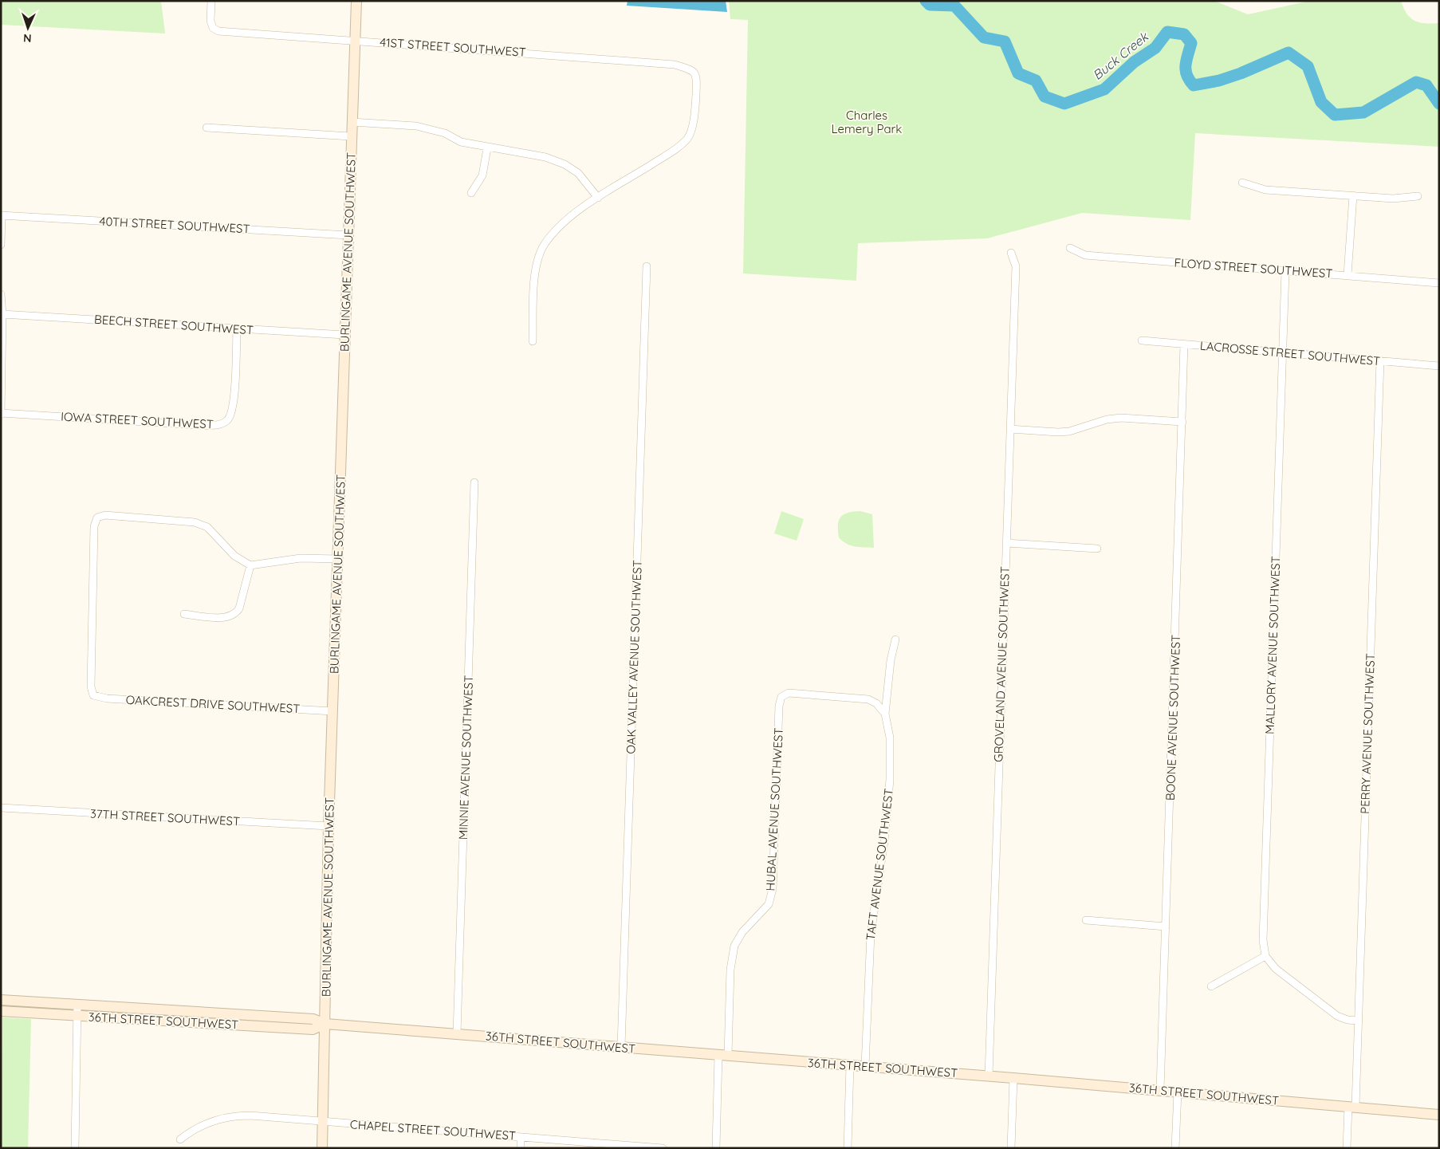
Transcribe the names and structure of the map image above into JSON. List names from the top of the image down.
{
  "streets": {
    "street": [
      "41ST STREET SOUTHWEST",
      "40TH STREET SOUTHWEST",
      "BURLINGAME AVENUE SOUTHWEST",
      "FLOYD STREET SOUTHWEST",
      "BEECH STREET SOUTHWEST",
      "LACROSSE STREET SOUTHWEST",
      "IOWA STREET SOUTHWEST",
      "MALLORY AVENUE SOUTHWEST",
      "OAK VALLEY AVENUE SOUTHWEST",
      "GROVELAND AVENUE SOUTHWEST",
      "OAKCREST DRIVE SOUTHWEST",
      "BOONE AVENUE SOUTHWEST",
      "PERRY AVENUE SOUTHWEST",
      "MINNIE AVENUE SOUTHWEST",
      "HUBAL AVENUE SOUTHWEST",
      "37TH STREET SOUTHWEST",
      "TAFT AVENUE SOUTHWEST",
      "36TH STREET SOUTHWEST",
      "CHAPEL STREET SOUTHWEST"
    ]
  },
  "crossings": [
    ["41ST STREET SOUTHWEST", "BURLINGAME AVENUE SOUTHWEST"],
    ["40TH STREET SOUTHWEST", "BURLINGAME AVENUE SOUTHWEST"],
    ["BURLINGAME AVENUE SOUTHWEST", "BEECH STREET SOUTHWEST"],
    ["BURLINGAME AVENUE SOUTHWEST", "OAKCREST DRIVE SOUTHWEST"],
    ["BURLINGAME AVENUE SOUTHWEST", "37TH STREET SOUTHWEST"],
    ["BURLINGAME AVENUE SOUTHWEST", "36TH STREET SOUTHWEST"],
    ["BURLINGAME AVENUE SOUTHWEST", "CHAPEL STREET SOUTHWEST"],
    ["FLOYD STREET SOUTHWEST", "MALLORY AVENUE SOUTHWEST"],
    ["BEECH STREET SOUTHWEST", "IOWA STREET SOUTHWEST"],
    ["LACROSSE STREET SOUTHWEST", "MALLORY AVENUE SOUTHWEST"],
    ["LACROSSE STREET SOUTHWEST", "BOONE AVENUE SOUTHWEST"],
    ["LACROSSE STREET SOUTHWEST", "PERRY AVENUE SOUTHWEST"],
    ["OAK VALLEY AVENUE SOUTHWEST", "36TH STREET SOUTHWEST"],
    ["GROVELAND AVENUE SOUTHWEST", "36TH STREET SOUTHWEST"],
    ["BOONE AVENUE SOUTHWEST", "36TH STREET SOUTHWEST"],
    ["PERRY AVENUE SOUTHWEST", "36TH STREET SOUTHWEST"],
    ["MINNIE AVENUE SOUTHWEST", "36TH STREET SOUTHWEST"],
    ["HUBAL AVENUE SOUTHWEST", "TAFT AVENUE SOUTHWEST"],
    ["HUBAL AVENUE SOUTHWEST", "36TH STREET SOUTHWEST"],
    ["TAFT AVENUE SOUTHWEST", "36TH STREET SOUTHWEST"]
  ],
  "water": ["Buck Creek"],
  "parks": ["Charles Lemery Park"],
  "north": "bottom"
}
